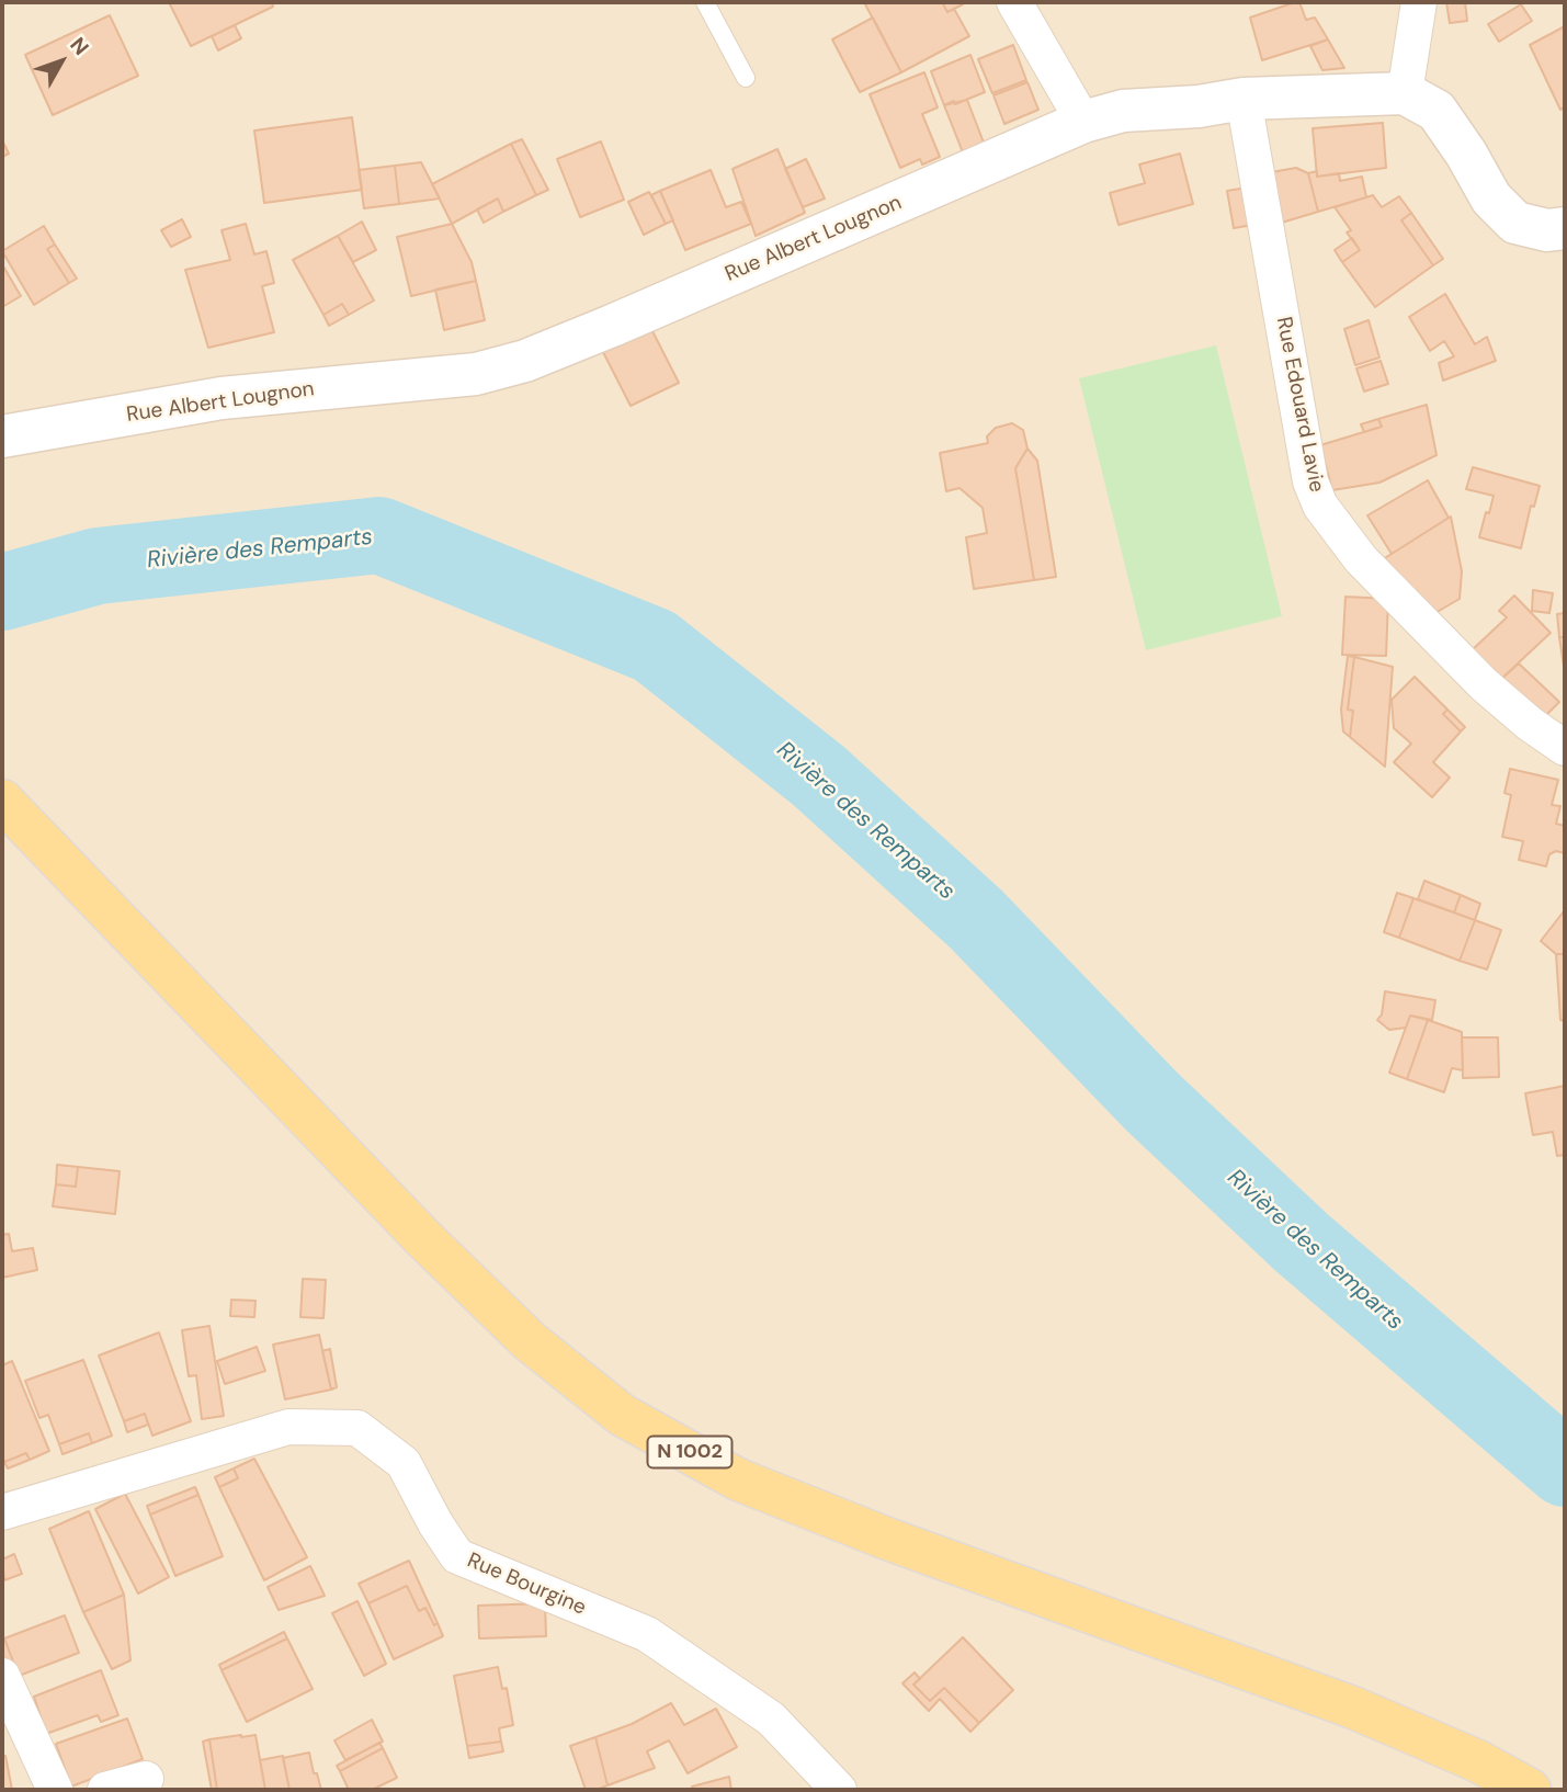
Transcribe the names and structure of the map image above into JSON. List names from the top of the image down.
{
  "streets": {
    "main road": ["N 1002"],
    "street": ["Rue Albert Lougnon", "Rue Edouard Lavie", "Rue Bourgine"]
  },
  "crossings": [
    ["Rue Albert Lougnon", "Rue Edouard Lavie"]
  ],
  "water": ["Rivière des Remparts"],
  "north": "top right"
}
